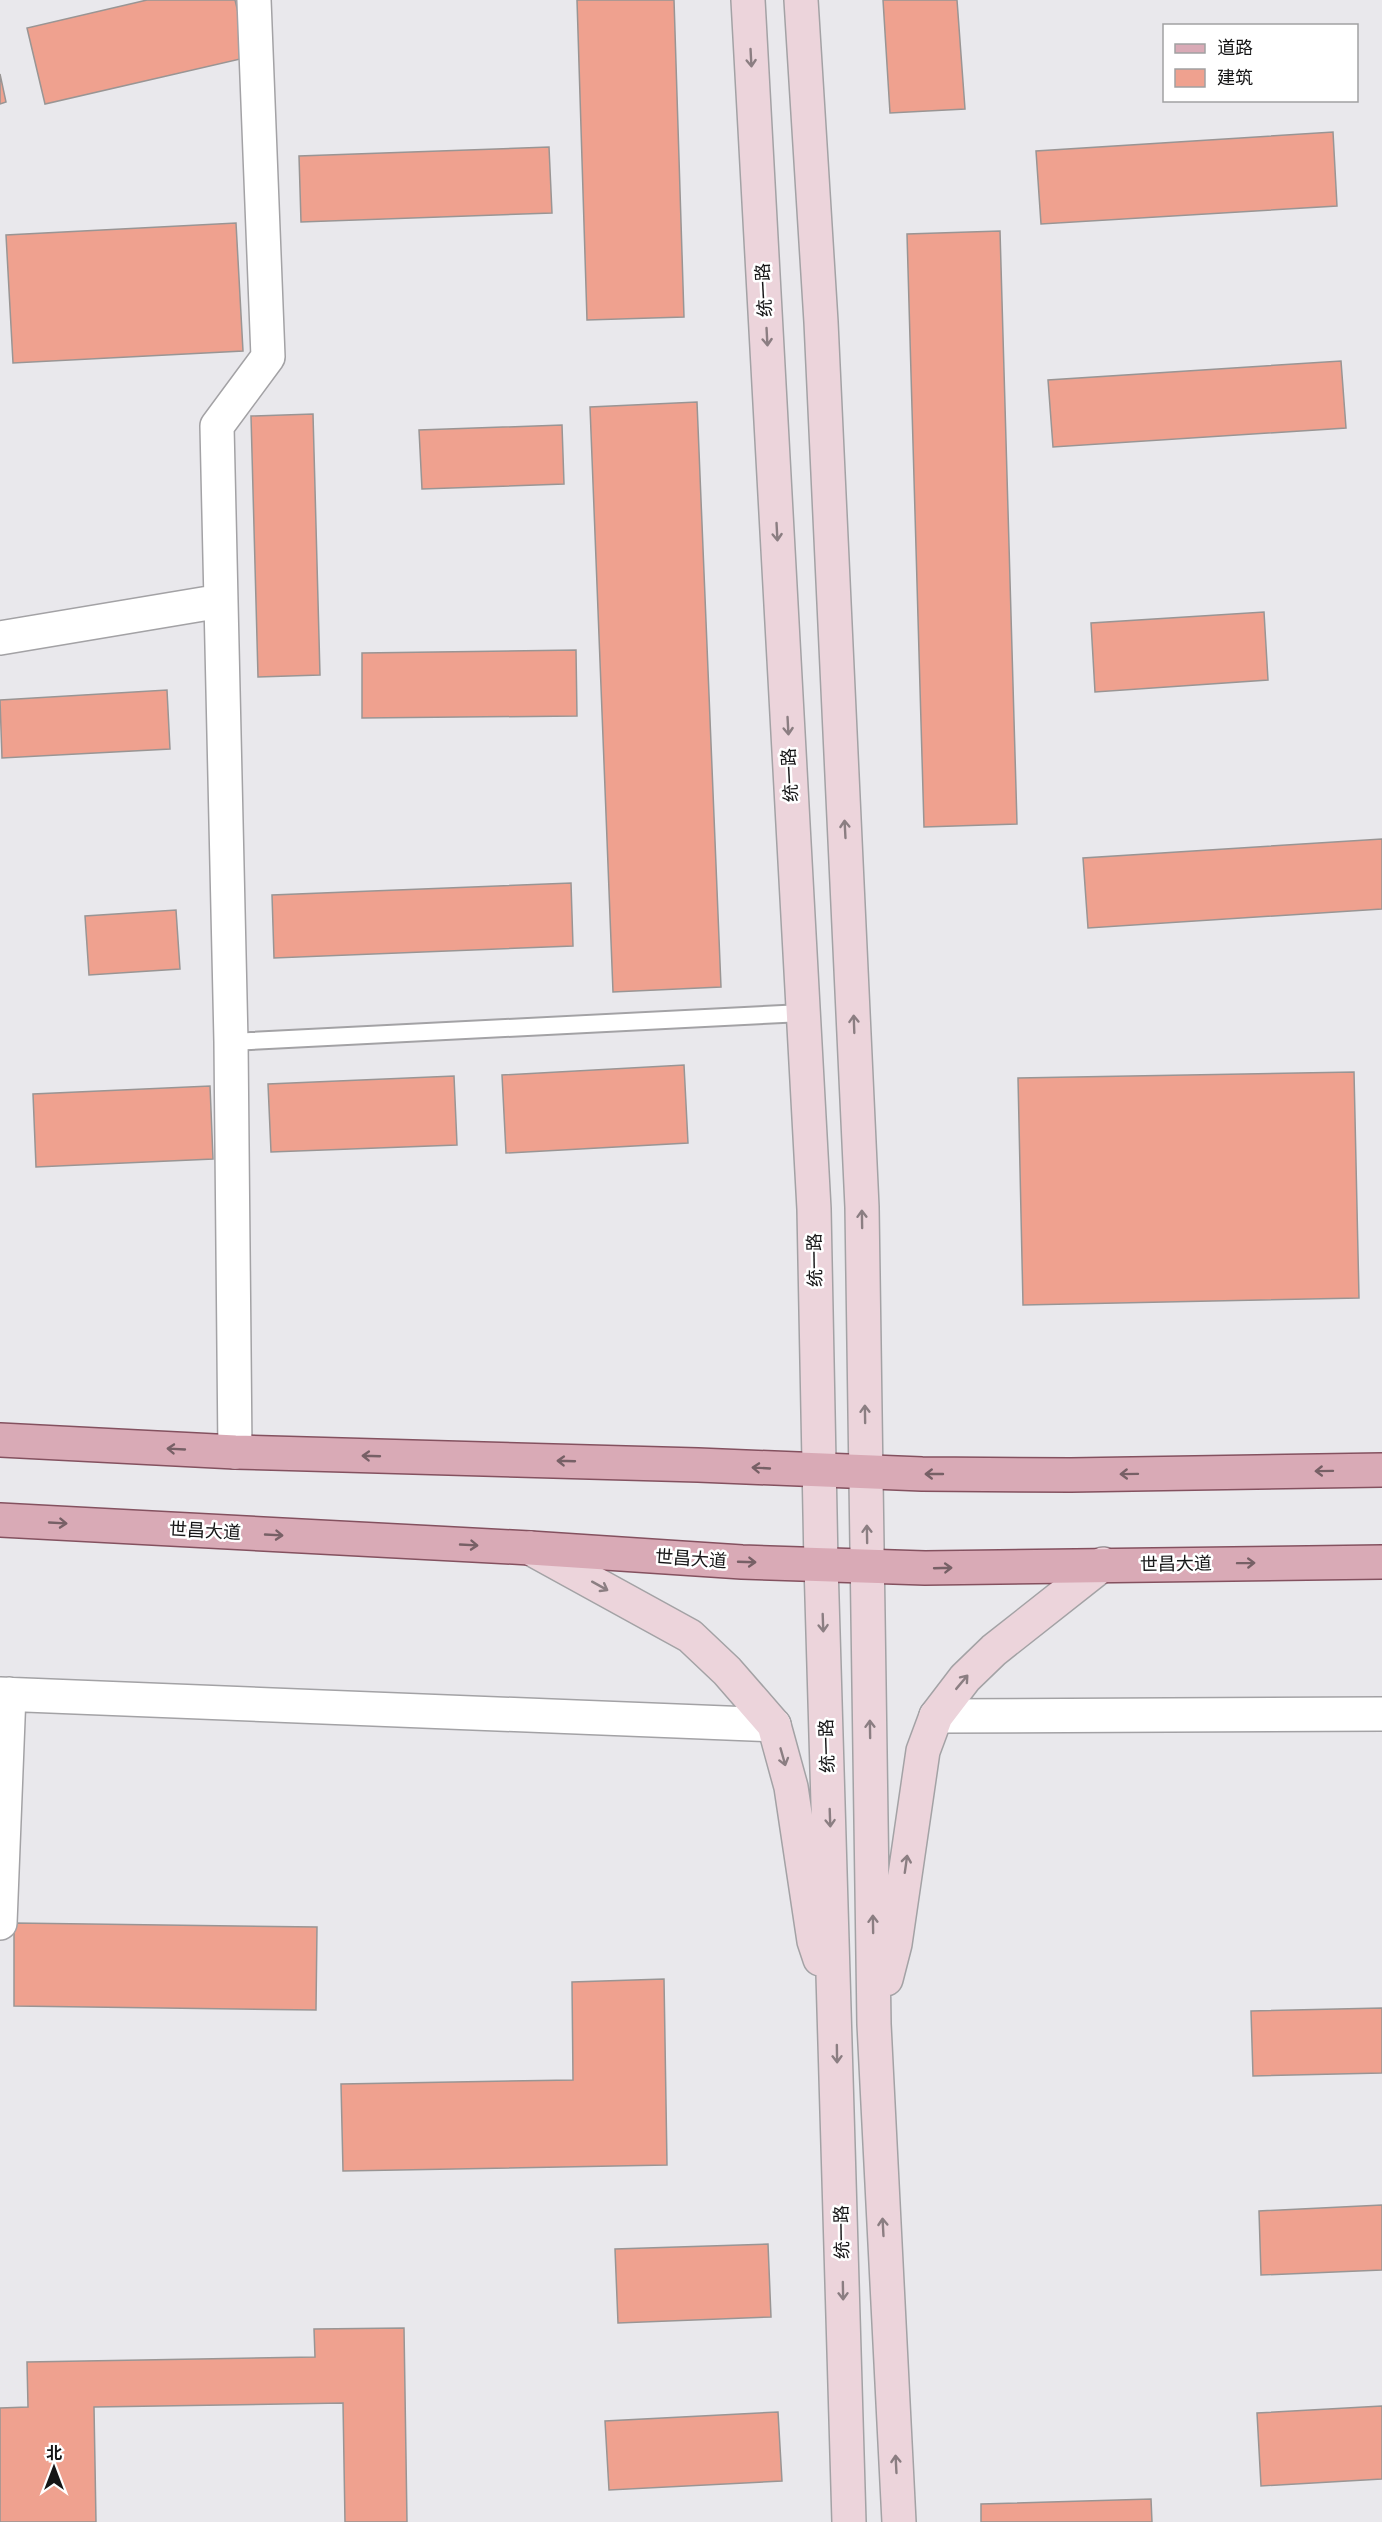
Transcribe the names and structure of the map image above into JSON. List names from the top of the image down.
{
  "streets": {
    "main road": ["统一路", "世昌大道"]
  },
  "crossings": [
    ["统一路", "世昌大道"]
  ],
  "legend": ["道路", "建筑"],
  "north": "top"
}
